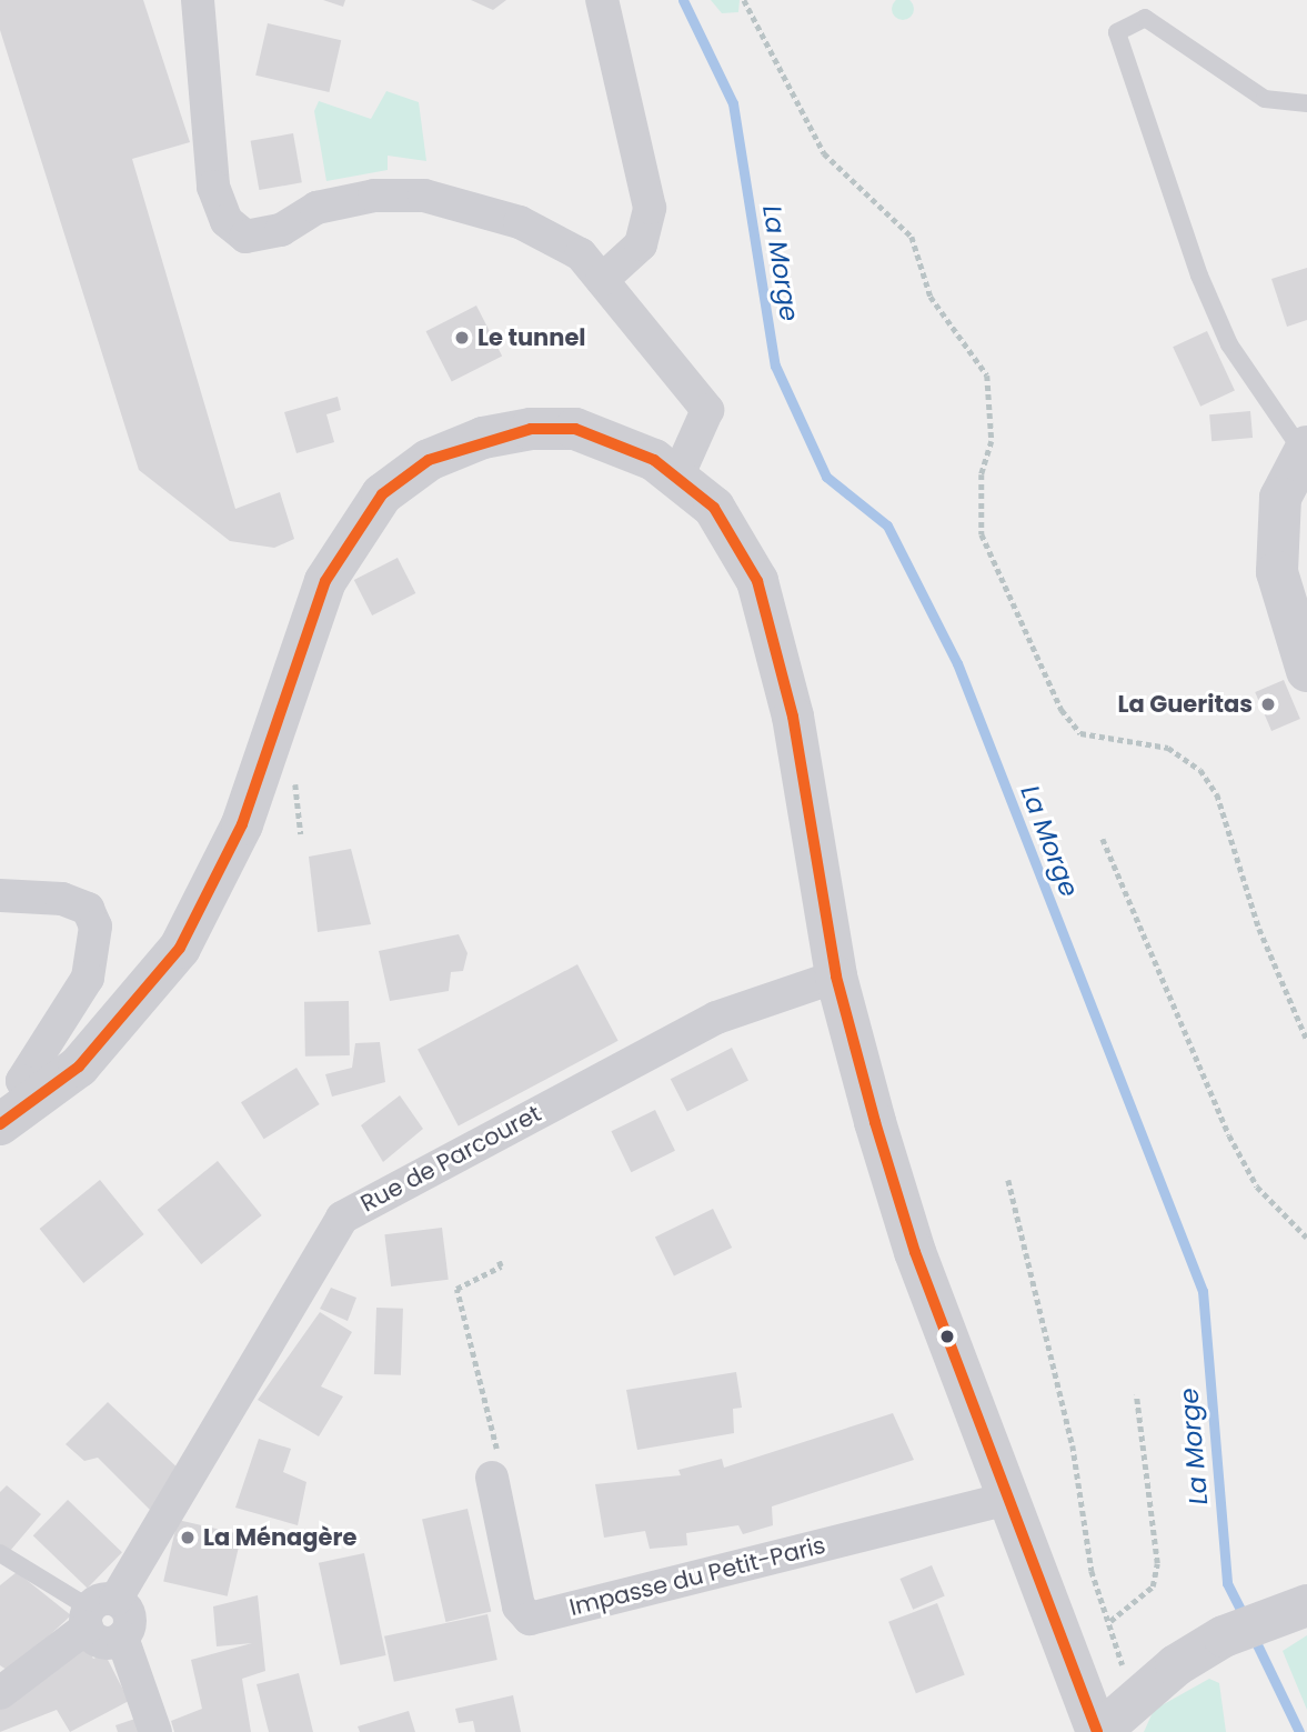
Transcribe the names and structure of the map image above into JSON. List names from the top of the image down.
{
  "streets": {
    "street": ["Rue de Parcouret", "Impasse du Petit-Paris"]
  },
  "water": ["La Morge"],
  "places": ["Le tunnel", "La Gueritas", "La Ménagère"]
}
